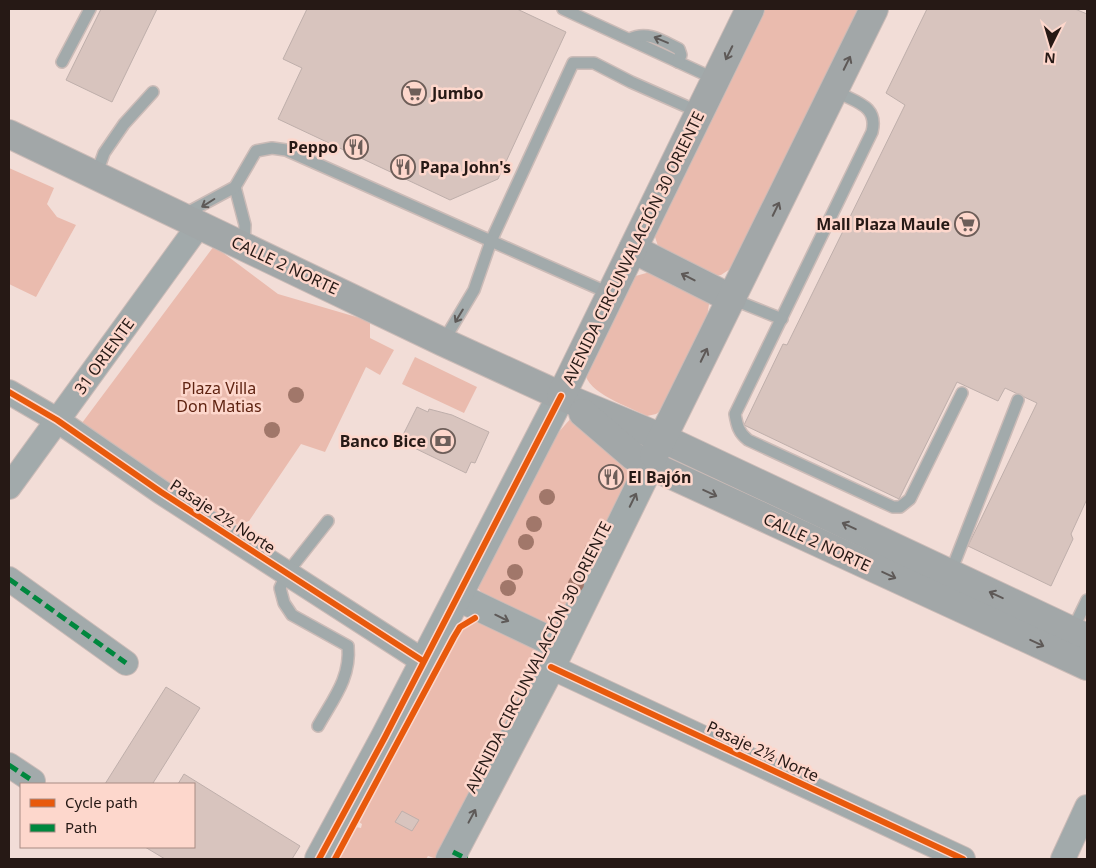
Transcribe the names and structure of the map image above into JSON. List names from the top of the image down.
{
  "streets": {
    "main road": ["AVENIDA CIRCUNVALACIÓN 30 ORIENTE", "CALLE 2 NORTE"],
    "street": ["31 ORIENTE", "Pasaje 2½ Norte"]
  },
  "crossings": [
    ["AVENIDA CIRCUNVALACIÓN 30 ORIENTE", "CALLE 2 NORTE"],
    ["AVENIDA CIRCUNVALACIÓN 30 ORIENTE", "Pasaje 2½ Norte"],
    ["CALLE 2 NORTE", "31 ORIENTE"],
    ["31 ORIENTE", "Pasaje 2½ Norte"]
  ],
  "parks": ["Plaza Villa Don Matias"],
  "places": {
    "supermarket": ["Jumbo", "Mall Plaza Maule"],
    "restaurant": ["Peppo", "Papa John's", "El Bajón"],
    "bank": ["Banco Bice"]
  },
  "legend": ["Cycle path", "Path"],
  "north": "bottom"
}
